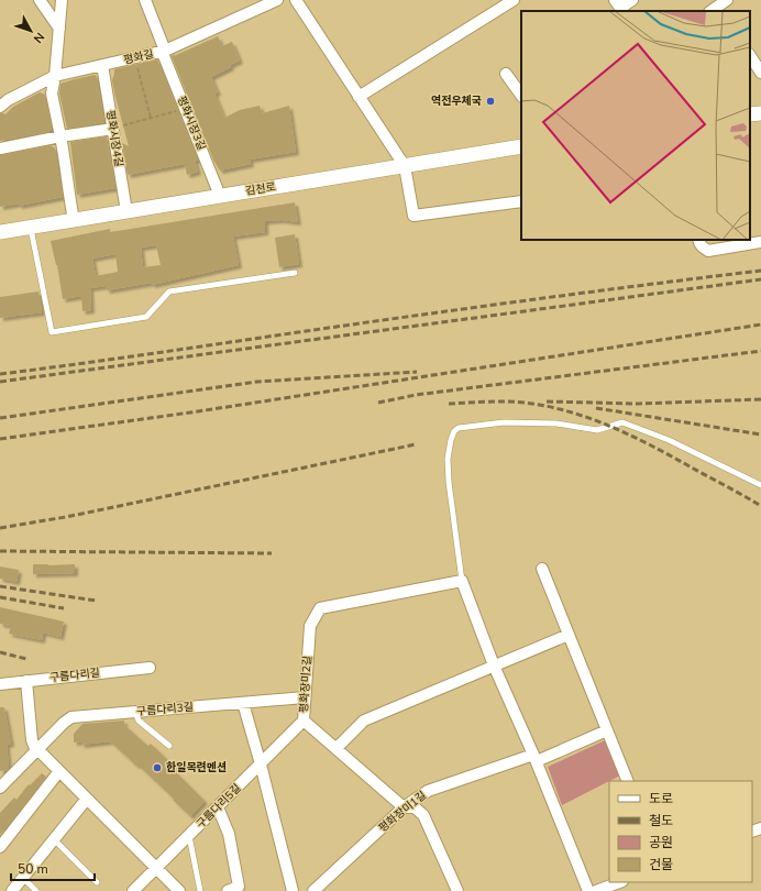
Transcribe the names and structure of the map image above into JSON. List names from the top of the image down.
{
  "streets": {
    "street": [
      "평화길",
      "평화시장3길",
      "평화시장4길",
      "김천로",
      "구름다리길",
      "평화장미2길",
      "구름다리3길",
      "구름다리5길",
      "평화장미1길"
    ]
  },
  "crossings": [
    ["평화길", "평화시장3길"],
    ["평화길", "평화시장4길"],
    ["평화시장3길", "김천로"],
    ["평화시장4길", "김천로"],
    ["평화장미2길", "구름다리3길"],
    ["평화장미2길", "구름다리5길"],
    ["평화장미2길", "평화장미1길"]
  ],
  "places": ["역전우체국", "한일목련멘션"],
  "legend": [
    "도로",
    "철도",
    "공원",
    "건물"
  ],
  "scale_bar": "50 m",
  "north": "bottom right"
}
